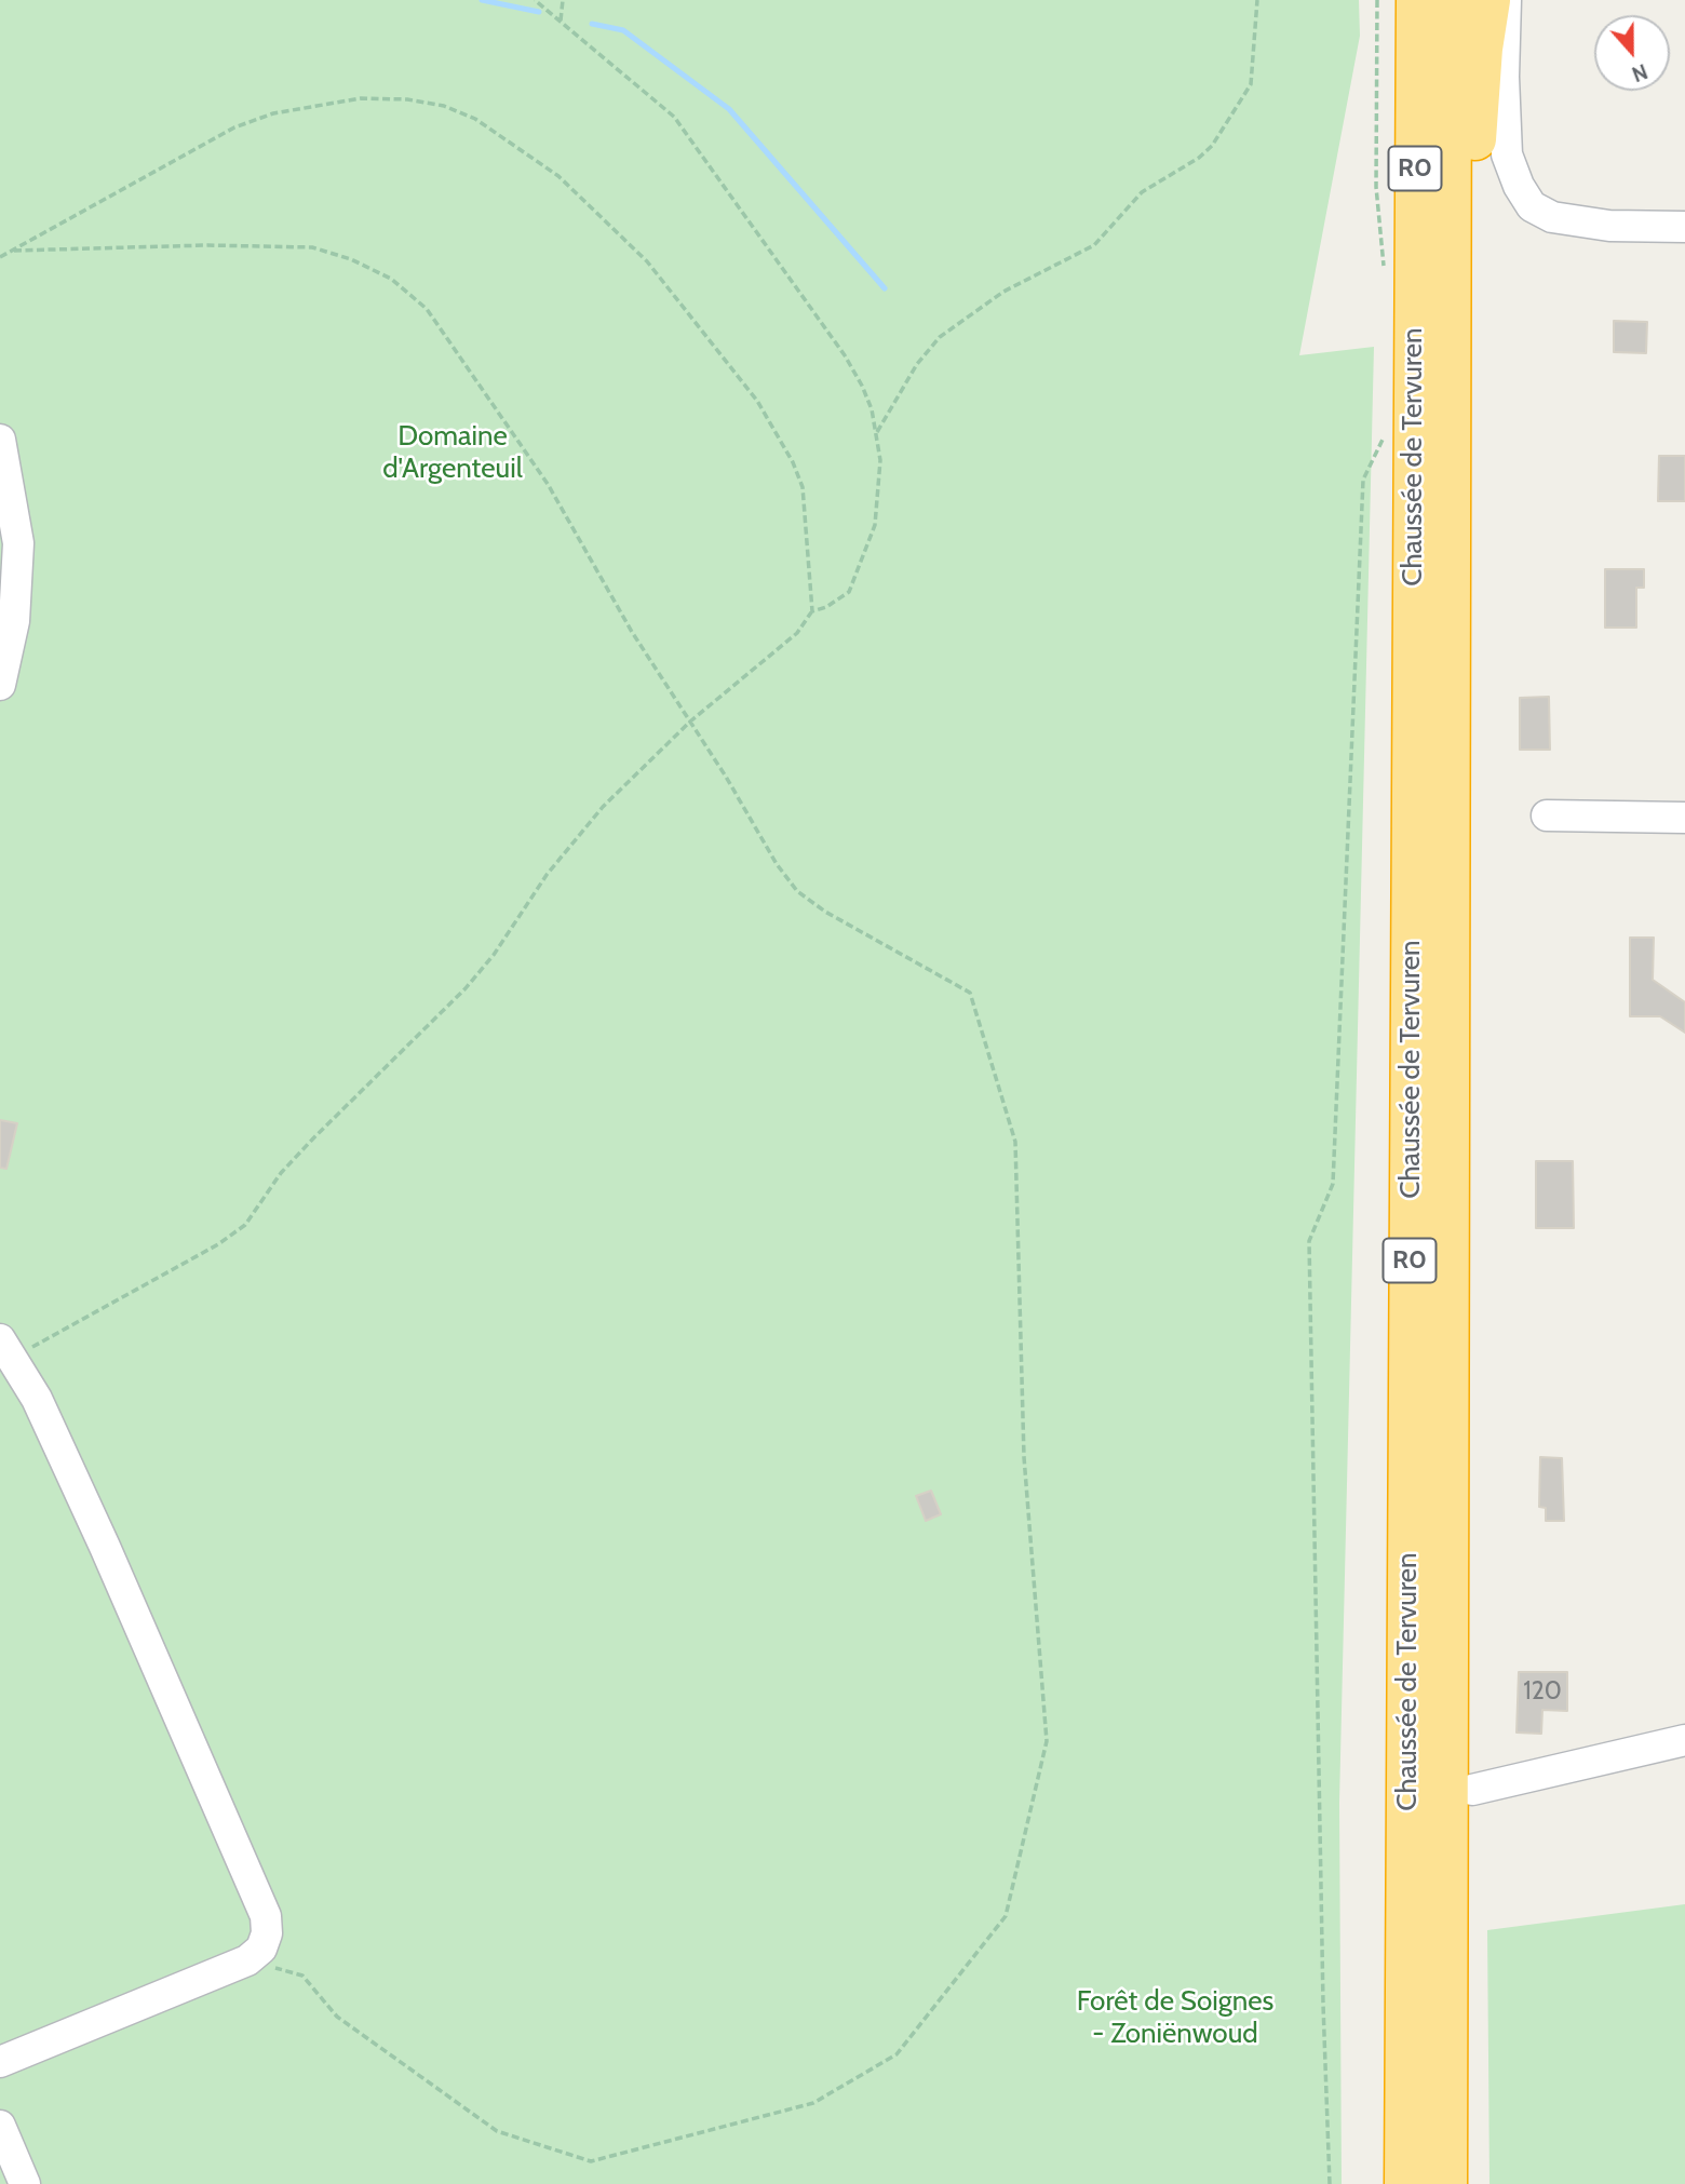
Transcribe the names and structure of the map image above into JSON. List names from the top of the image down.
{
  "streets": {
    "highway": ["R0", "Chaussée de Tervuren"]
  },
  "crossings": [
    ["R0", "Chaussée de Tervuren"]
  ],
  "parks": ["Domaine d'Argenteuil", "Forêt de Soignes - Zoniënwoud"],
  "house_numbers": ["120"],
  "north": "bottom"
}
